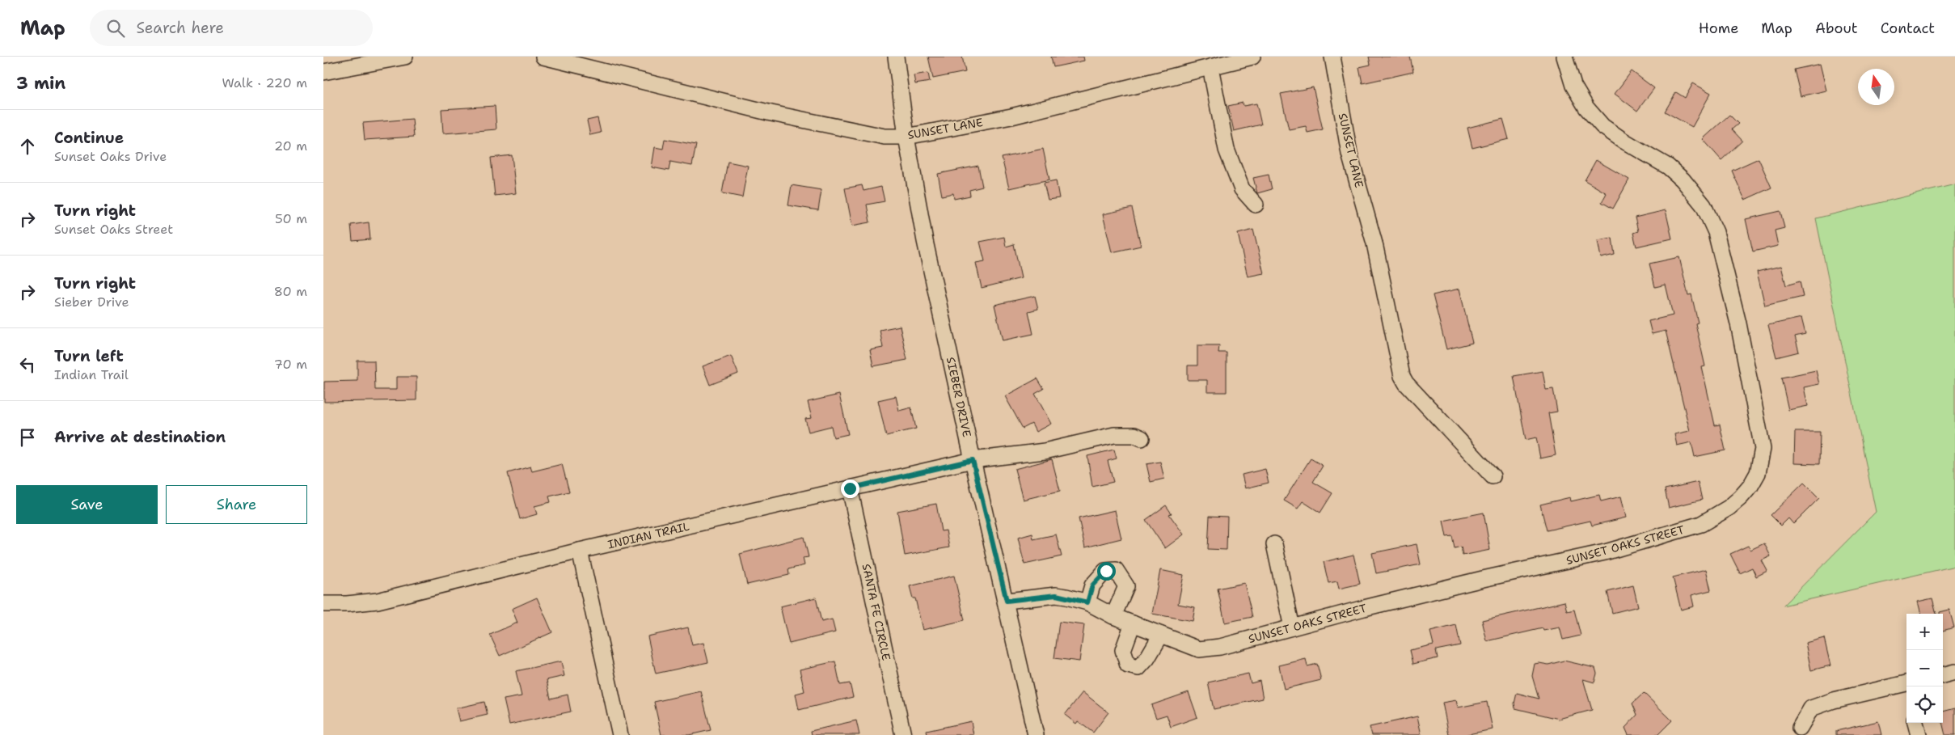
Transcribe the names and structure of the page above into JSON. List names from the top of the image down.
{
  "streets": {
    "street": [
      "SUNSET LANE",
      "SIEBER DRIVE",
      "INDIAN TRAIL",
      "SUNSET OAKS STREET",
      "SANTA FE CIRCLE"
    ]
  },
  "crossings": [
    ["SUNSET LANE", "SIEBER DRIVE"],
    ["SIEBER DRIVE", "INDIAN TRAIL"],
    ["SIEBER DRIVE", "SUNSET OAKS STREET"],
    ["INDIAN TRAIL", "SANTA FE CIRCLE"]
  ],
  "north": "top",
  "page": {
    "header": "Map",
    "search": "Search here",
    "nav": [
      "Home",
      "Map",
      "About",
      "Contact"
    ],
    "heading": ["3 min", "Walk · 220 m"],
    "list": [
      ["Continue", "Sunset Oaks Drive", "20 m"],
      ["Turn right", "Sunset Oaks Street", "50 m"],
      ["Turn right", "Sieber Drive", "80 m"],
      ["Turn left", "Indian Trail", "70 m"],
      "Arrive at destination"
    ],
    "buttons": ["Save", "Share"],
    "map_buttons": ["+", "−"]
  }
}
